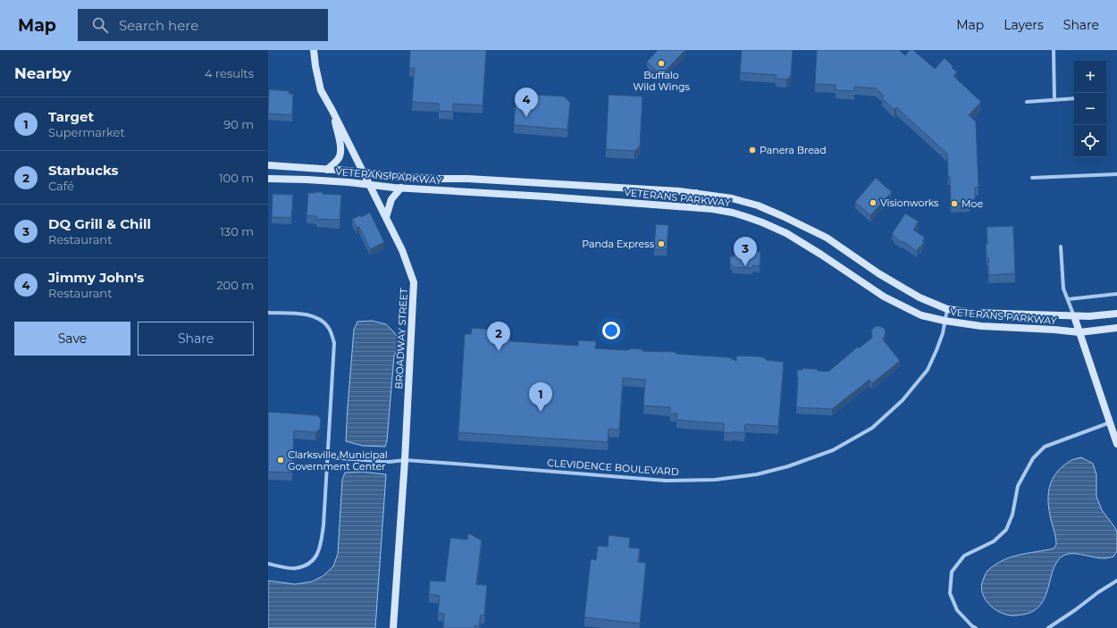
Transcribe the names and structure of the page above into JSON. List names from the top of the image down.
{
  "streets": {
    "main road": ["VETERANS PARKWAY", "BROADWAY STREET"],
    "street": ["CLEVIDENCE BOULEVARD"]
  },
  "crossings": [
    ["VETERANS PARKWAY", "BROADWAY STREET"],
    ["VETERANS PARKWAY", "CLEVIDENCE BOULEVARD"],
    ["BROADWAY STREET", "CLEVIDENCE BOULEVARD"]
  ],
  "places": [
    "Buffalo Wild Wings",
    "Panera Bread",
    "Visionworks",
    "Moe",
    "Panda Express",
    "Clarksville Municipal Government Center"
  ],
  "page": {
    "header": "Map",
    "search": "Search here",
    "nav": ["Map", "Layers", "Share"],
    "heading": ["Nearby", "4 results"],
    "map_buttons": ["+", "−"],
    "pins": [
      "4",
      "3",
      "2",
      "1"
    ],
    "list": [
      {
        "mark": "1",
        "name": "Target",
        "note": "Supermarket",
        "value": "90 m"
      },
      {
        "mark": "2",
        "name": "Starbucks",
        "note": "Café",
        "value": "100 m"
      },
      {
        "mark": "3",
        "name": "DQ Grill & Chill",
        "note": "Restaurant",
        "value": "130 m"
      },
      {
        "mark": "4",
        "name": "Jimmy John's",
        "note": "Restaurant",
        "value": "200 m"
      }
    ],
    "buttons": ["Save", "Share"]
  }
}
